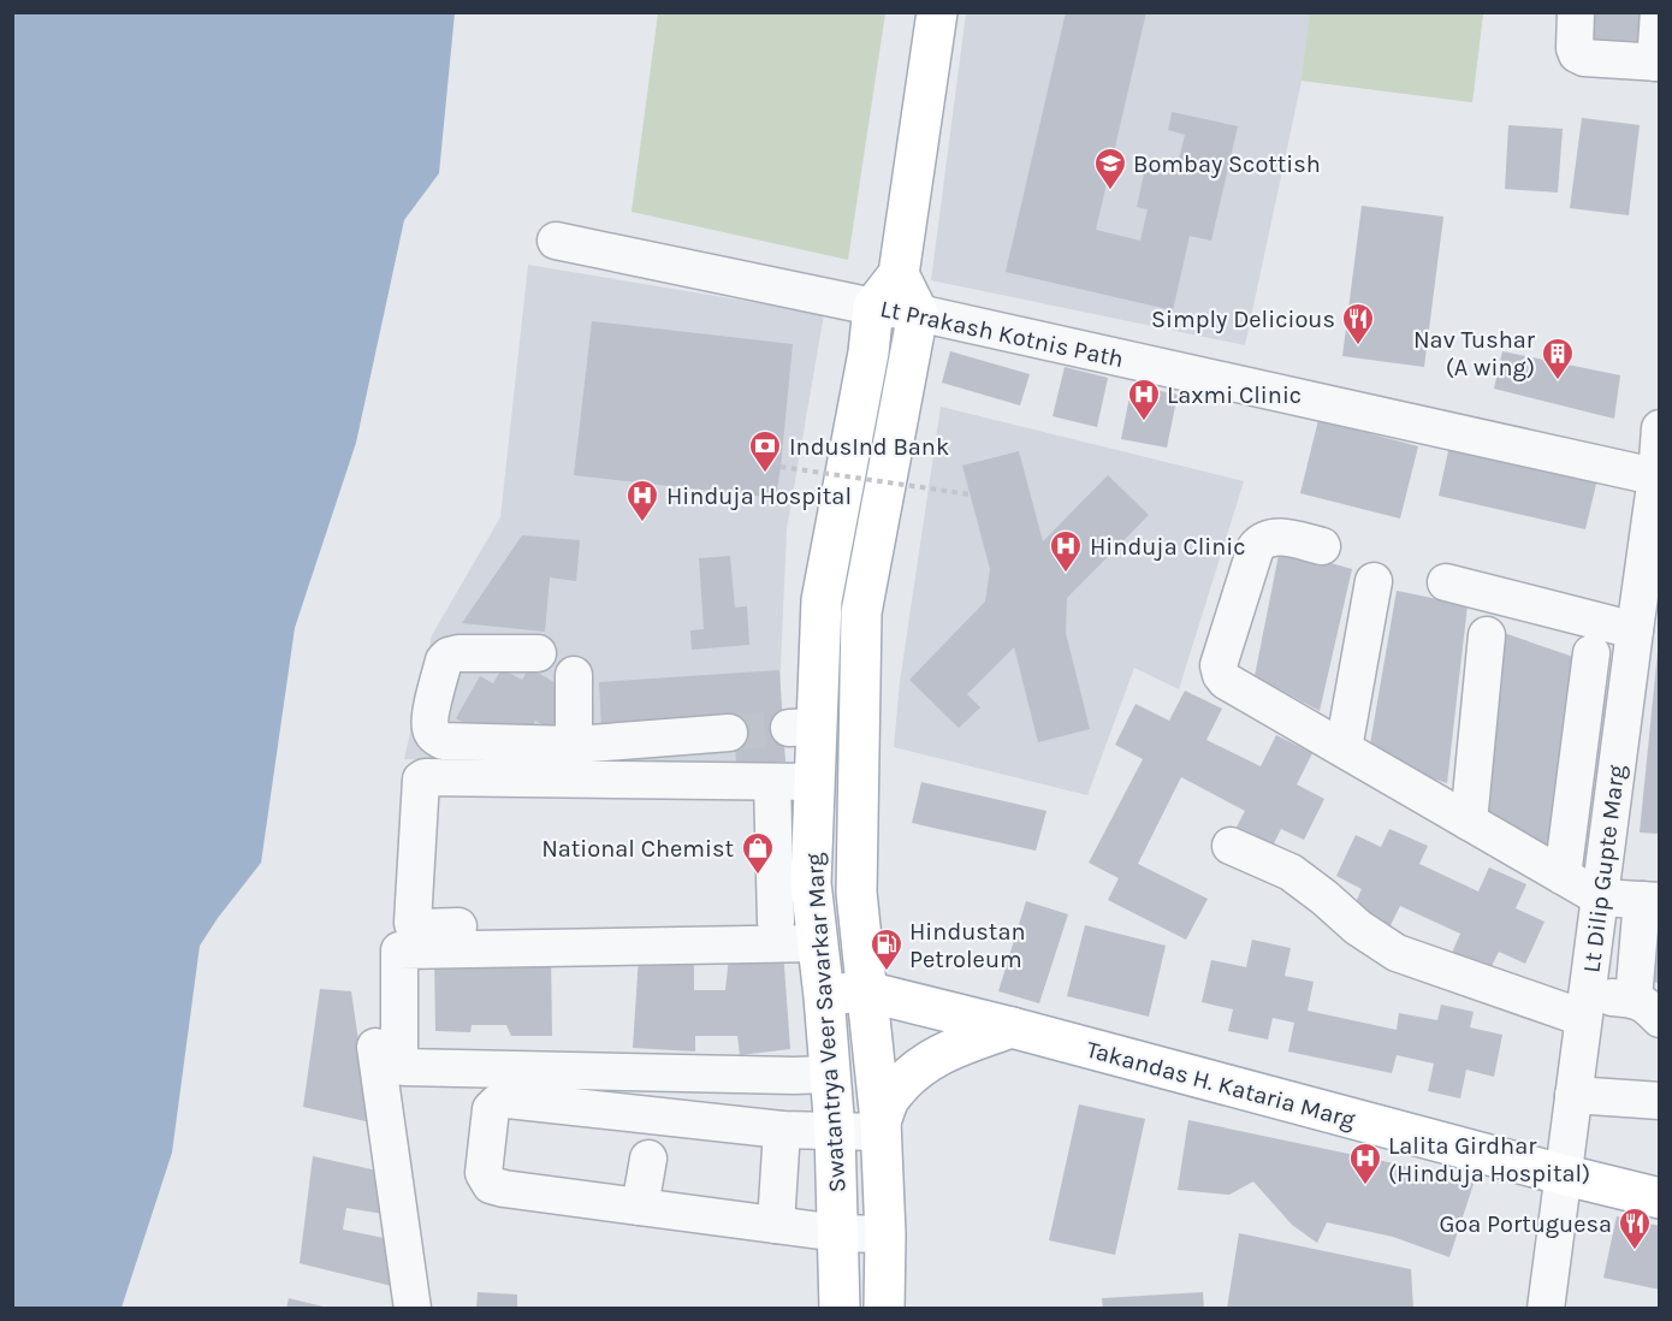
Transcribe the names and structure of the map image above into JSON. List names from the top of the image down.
{
  "streets": {
    "main road": ["Swatantrya Veer Savarkar Marg", "Takandas H. Kataria Marg"],
    "street": ["Lt Prakash Kotnis Path", "Lt Dilip Gupte Marg"]
  },
  "crossings": [
    ["Lt Prakash Kotnis Path", "Lt Dilip Gupte Marg"],
    ["Lt Prakash Kotnis Path", "Swatantrya Veer Savarkar Marg"],
    ["Lt Dilip Gupte Marg", "Takandas H. Kataria Marg"],
    ["Swatantrya Veer Savarkar Marg", "Takandas H. Kataria Marg"]
  ],
  "places": {
    "school or university": ["Bombay Scottish"],
    "restaurant": ["Simply Delicious", "Goa Portuguesa"],
    "building": ["Nav Tushar (A wing)"],
    "hospital": [
      "Laxmi Clinic",
      "Hinduja Hospital",
      "Hinduja Clinic",
      "Lalita Girdhar (Hinduja Hospital)"
    ],
    "bank": ["IndusInd Bank"],
    "shop": ["National Chemist"],
    "fuel station": ["Hindustan Petroleum"]
  }
}
